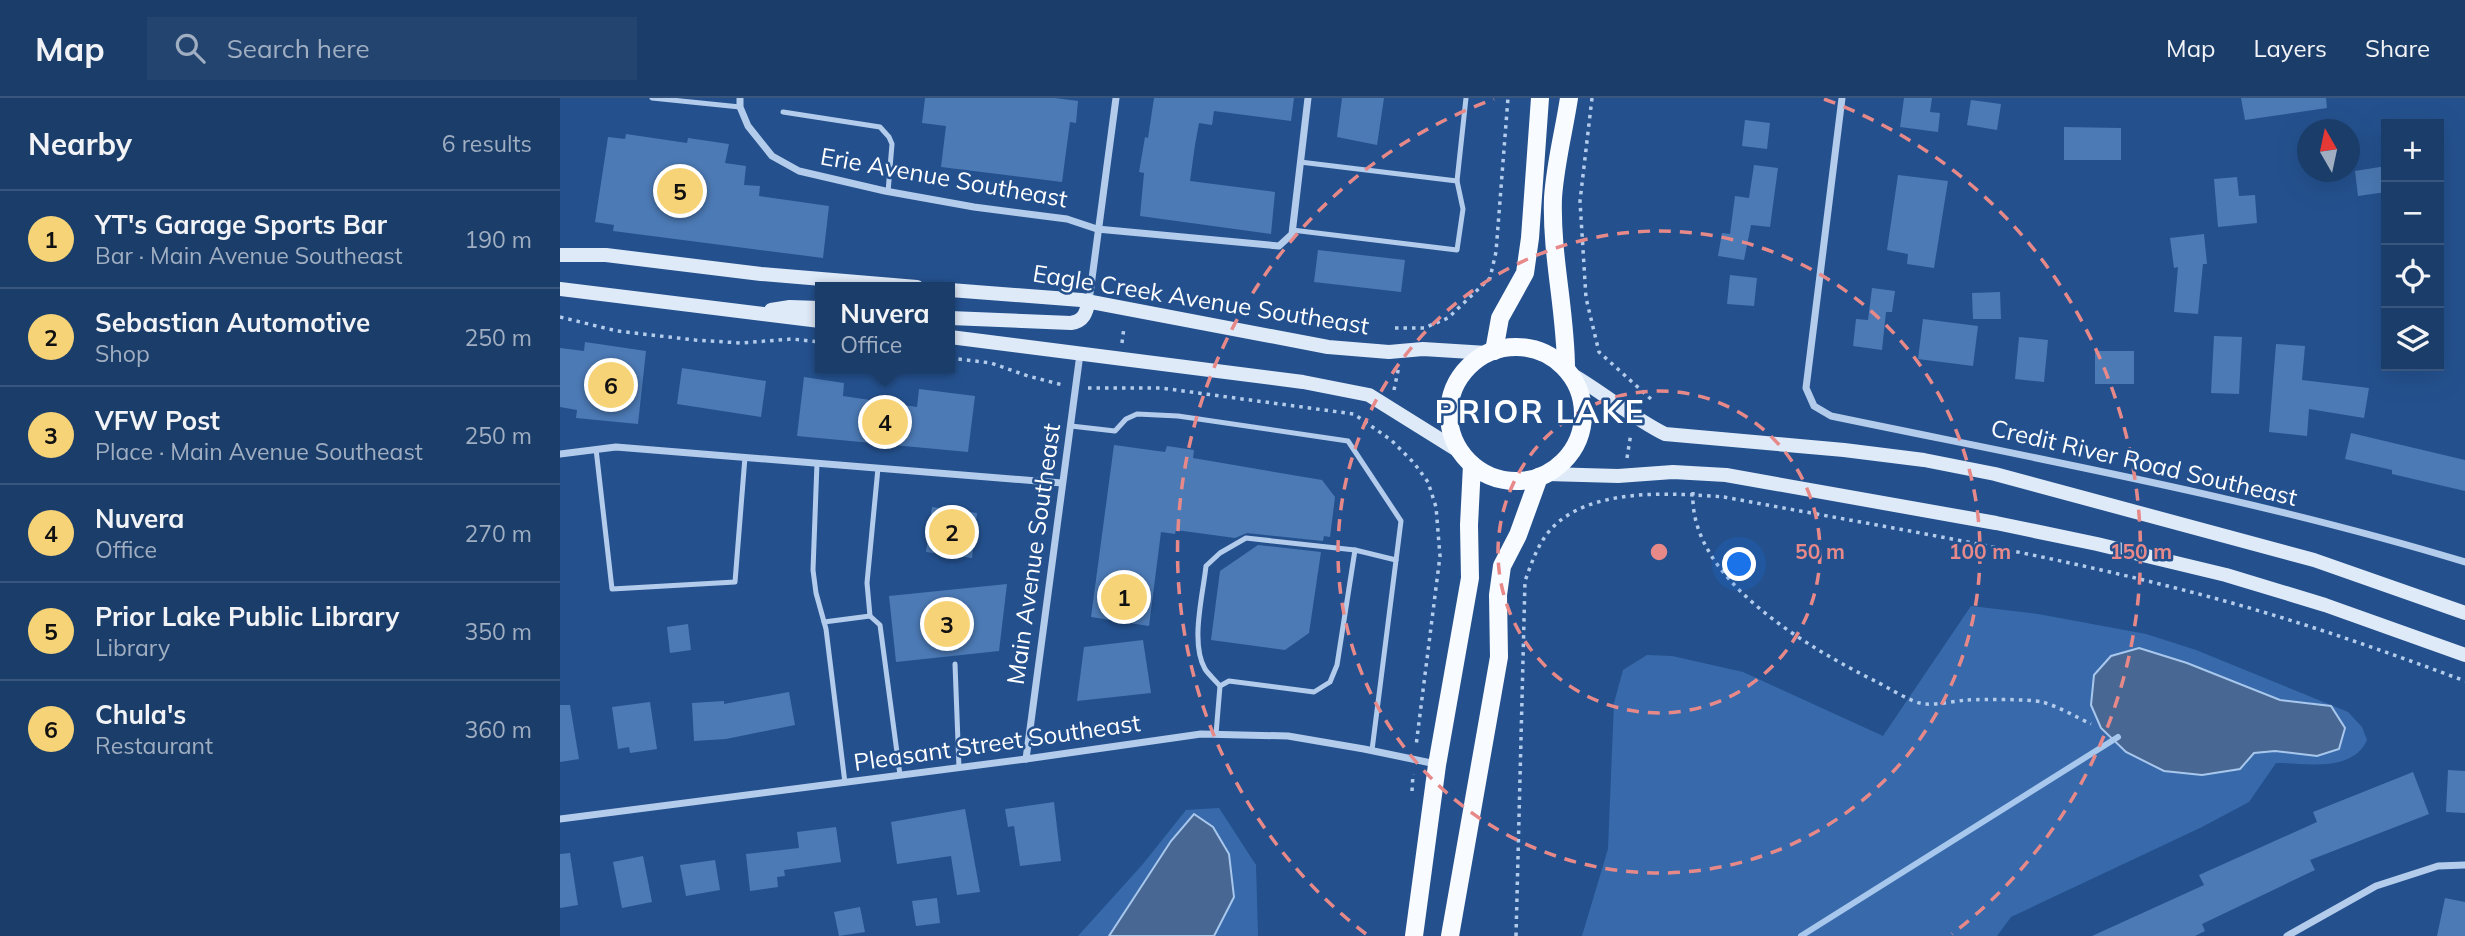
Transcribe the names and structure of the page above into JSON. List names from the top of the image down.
{
  "streets": {
    "main road": ["Eagle Creek Avenue Southeast"],
    "street": [
      "Erie Avenue Southeast",
      "Credit River Road Southeast",
      "Main Avenue Southeast",
      "Pleasant Street Southeast"
    ]
  },
  "crossings": [
    ["Main Avenue Southeast", "Pleasant Street Southeast"]
  ],
  "districts": ["PRIOR LAKE"],
  "north": "top",
  "page": {
    "header": "Map",
    "search": "Search here",
    "nav": ["Map", "Layers", "Share"],
    "heading": ["Nearby", "6 results"],
    "map_buttons": ["+", "−"],
    "pins": [
      "5",
      "6",
      "4",
      "2",
      "1",
      "3"
    ],
    "list": [
      {
        "mark": "1",
        "name": "YT's Garage Sports Bar",
        "note": "Bar · Main Avenue Southeast",
        "value": "190 m"
      },
      {
        "mark": "2",
        "name": "Sebastian Automotive",
        "note": "Shop",
        "value": "250 m"
      },
      {
        "mark": "3",
        "name": "VFW Post",
        "note": "Place · Main Avenue Southeast",
        "value": "250 m"
      },
      {
        "mark": "4",
        "name": "Nuvera",
        "note": "Office",
        "value": "270 m"
      },
      {
        "mark": "5",
        "name": "Prior Lake Public Library",
        "note": "Library",
        "value": "350 m"
      },
      {
        "mark": "6",
        "name": "Chula's",
        "note": "Restaurant",
        "value": "360 m"
      }
    ],
    "popup": ["Nuvera", "Office"]
  },
  "rings": ["50 m", "100 m", "150 m"]
}
